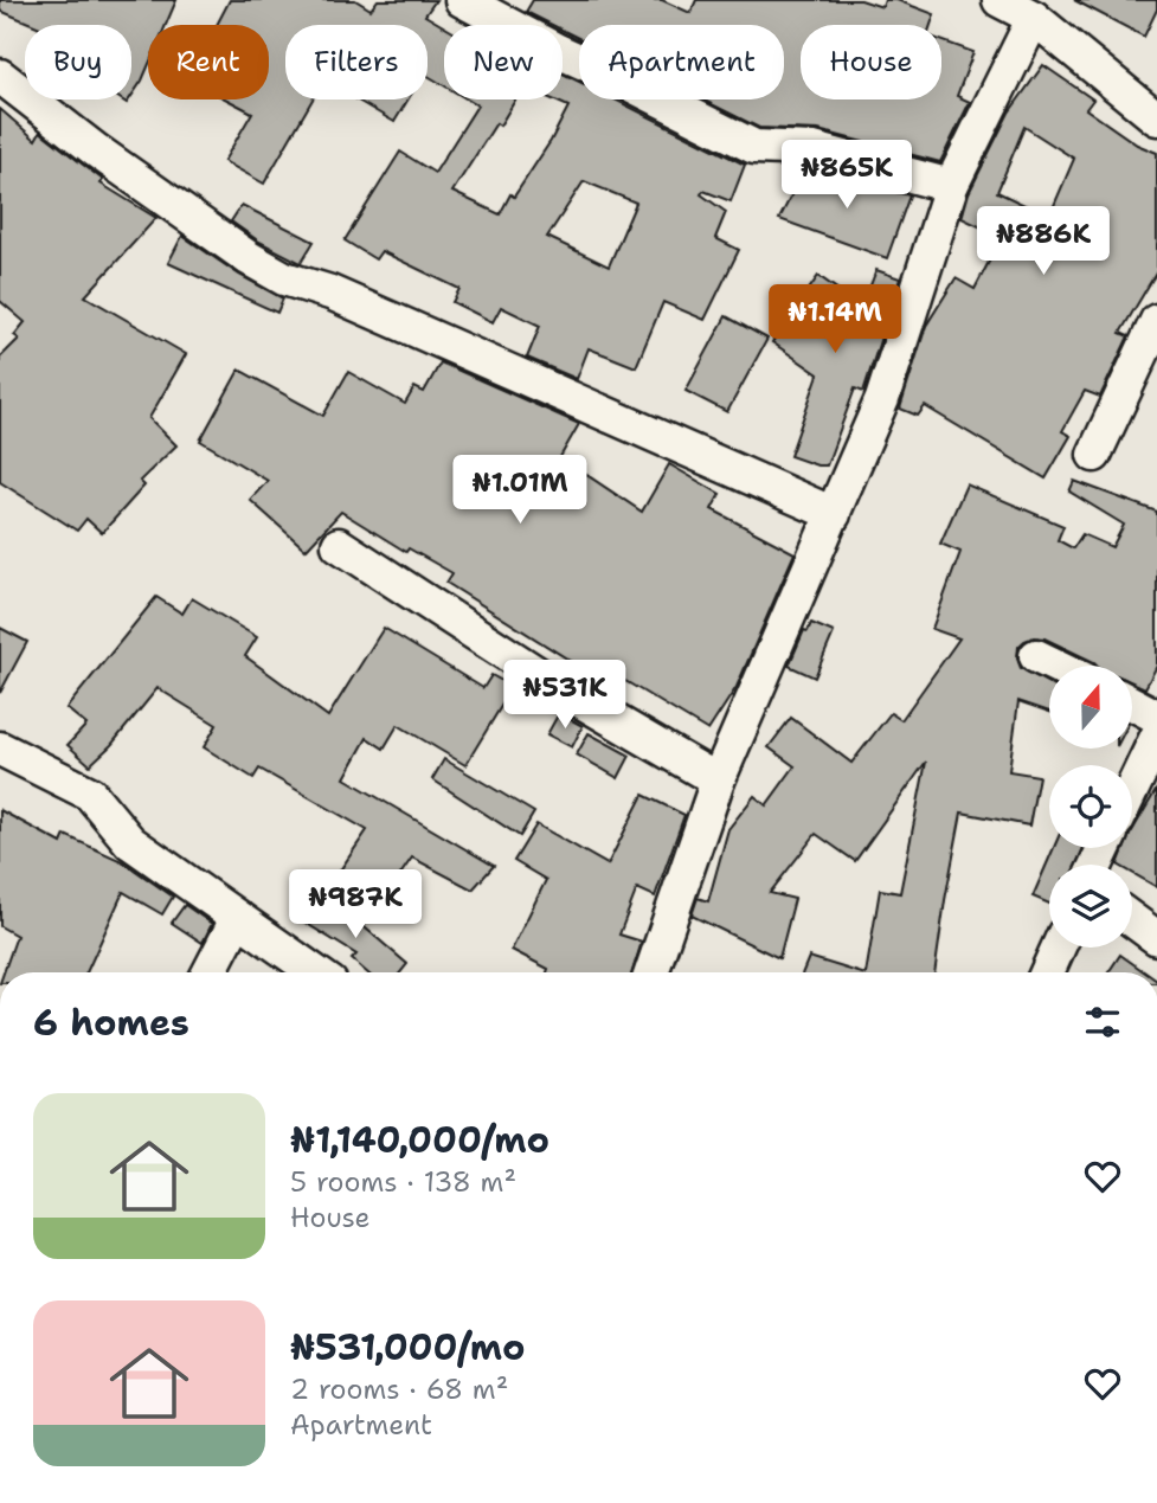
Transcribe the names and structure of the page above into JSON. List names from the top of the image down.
{
  "north": "top",
  "page": {
    "chip": [
      "Buy",
      "Rent",
      "Filters",
      "New",
      "Apartment",
      "House"
    ],
    "price": [
      "₦865K",
      "₦886K",
      "₦1.14M",
      "₦1.01M",
      "₦531K",
      "₦987K"
    ],
    "heading": "6 homes",
    "list": [
      {
        "name": "₦1,140,000/mo",
        "note": "5 rooms · 138 m² · House"
      },
      {
        "name": "₦531,000/mo",
        "note": "2 rooms · 68 m² · Apartment"
      }
    ]
  }
}
